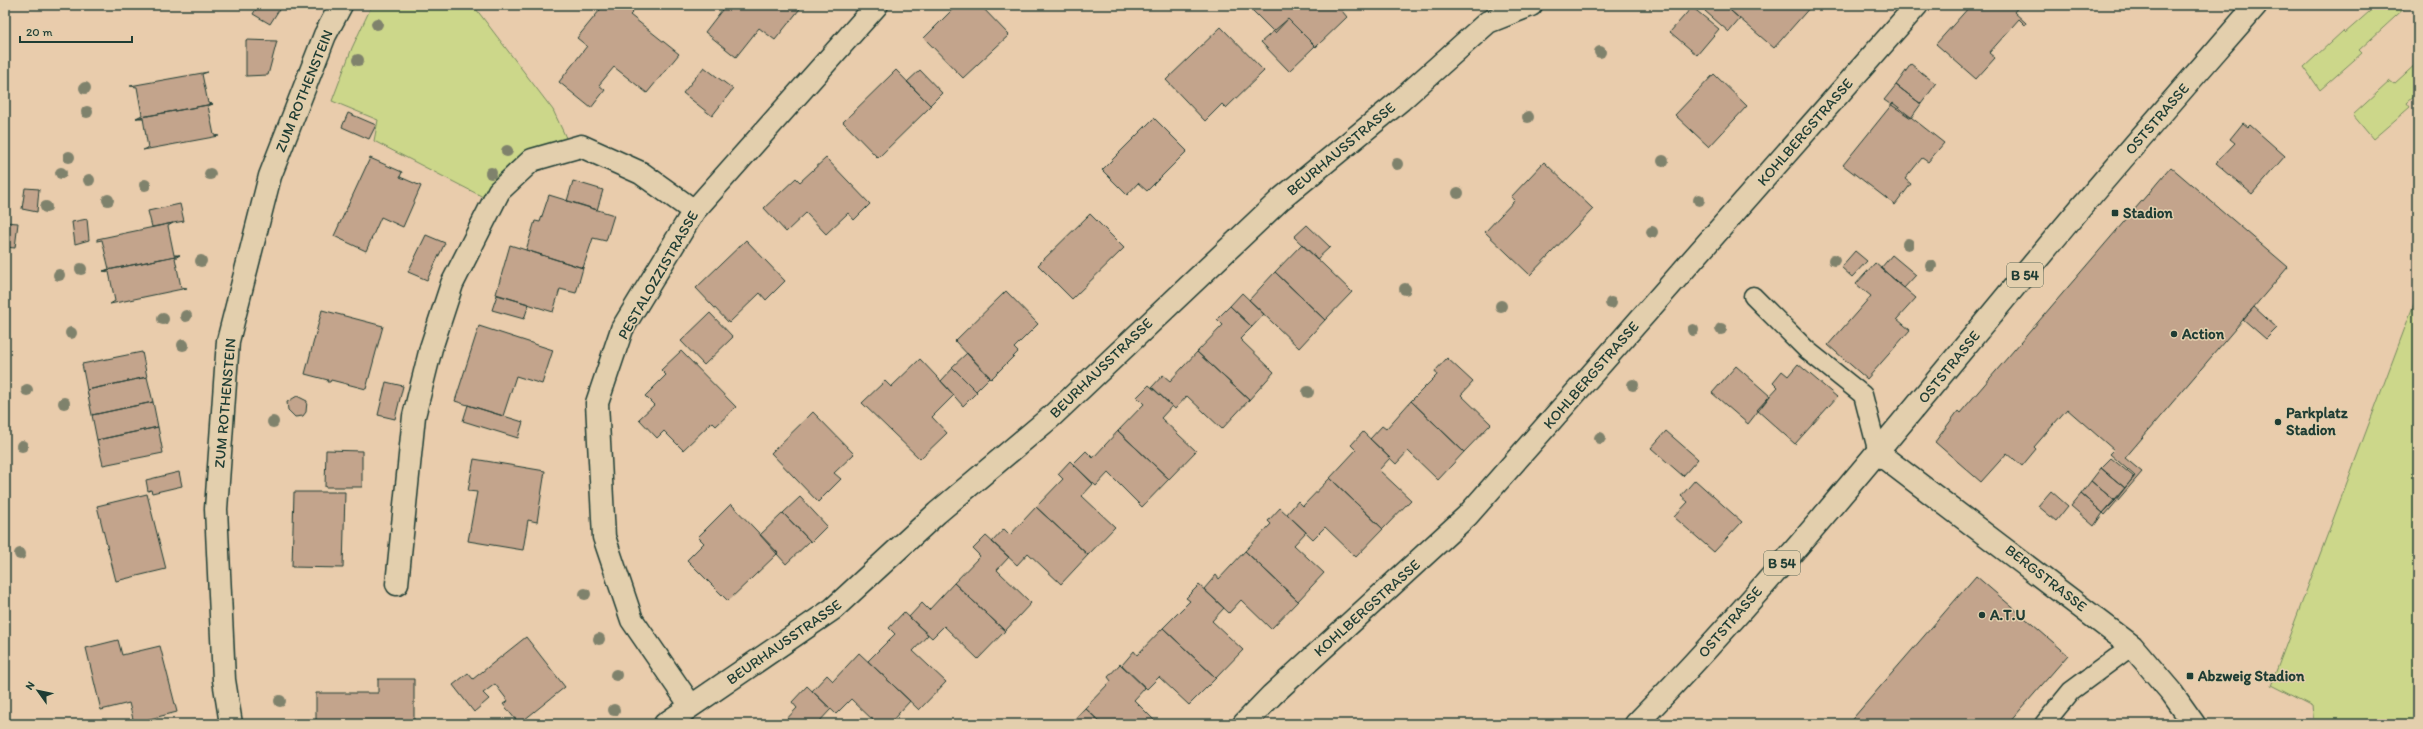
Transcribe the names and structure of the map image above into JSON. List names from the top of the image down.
{
  "streets": {
    "street": [
      "ZUM ROTHENSTEIN",
      "OSTSTRASSE",
      "KOHLBERGSTRASSE",
      "BEURHAUSSTRASSE",
      "PESTALOZZISTRASSE",
      "B 54",
      "BERGSTRASSE"
    ]
  },
  "crossings": [
    ["OSTSTRASSE", "BERGSTRASSE"],
    ["BEURHAUSSTRASSE", "PESTALOZZISTRASSE"]
  ],
  "places": {
    "transit": ["Stadion", "Abzweig Stadion"],
    "other": ["Action", "Parkplatz Stadion", "A.T.U"]
  },
  "scale_bar": "20 m",
  "north": "top left"
}
